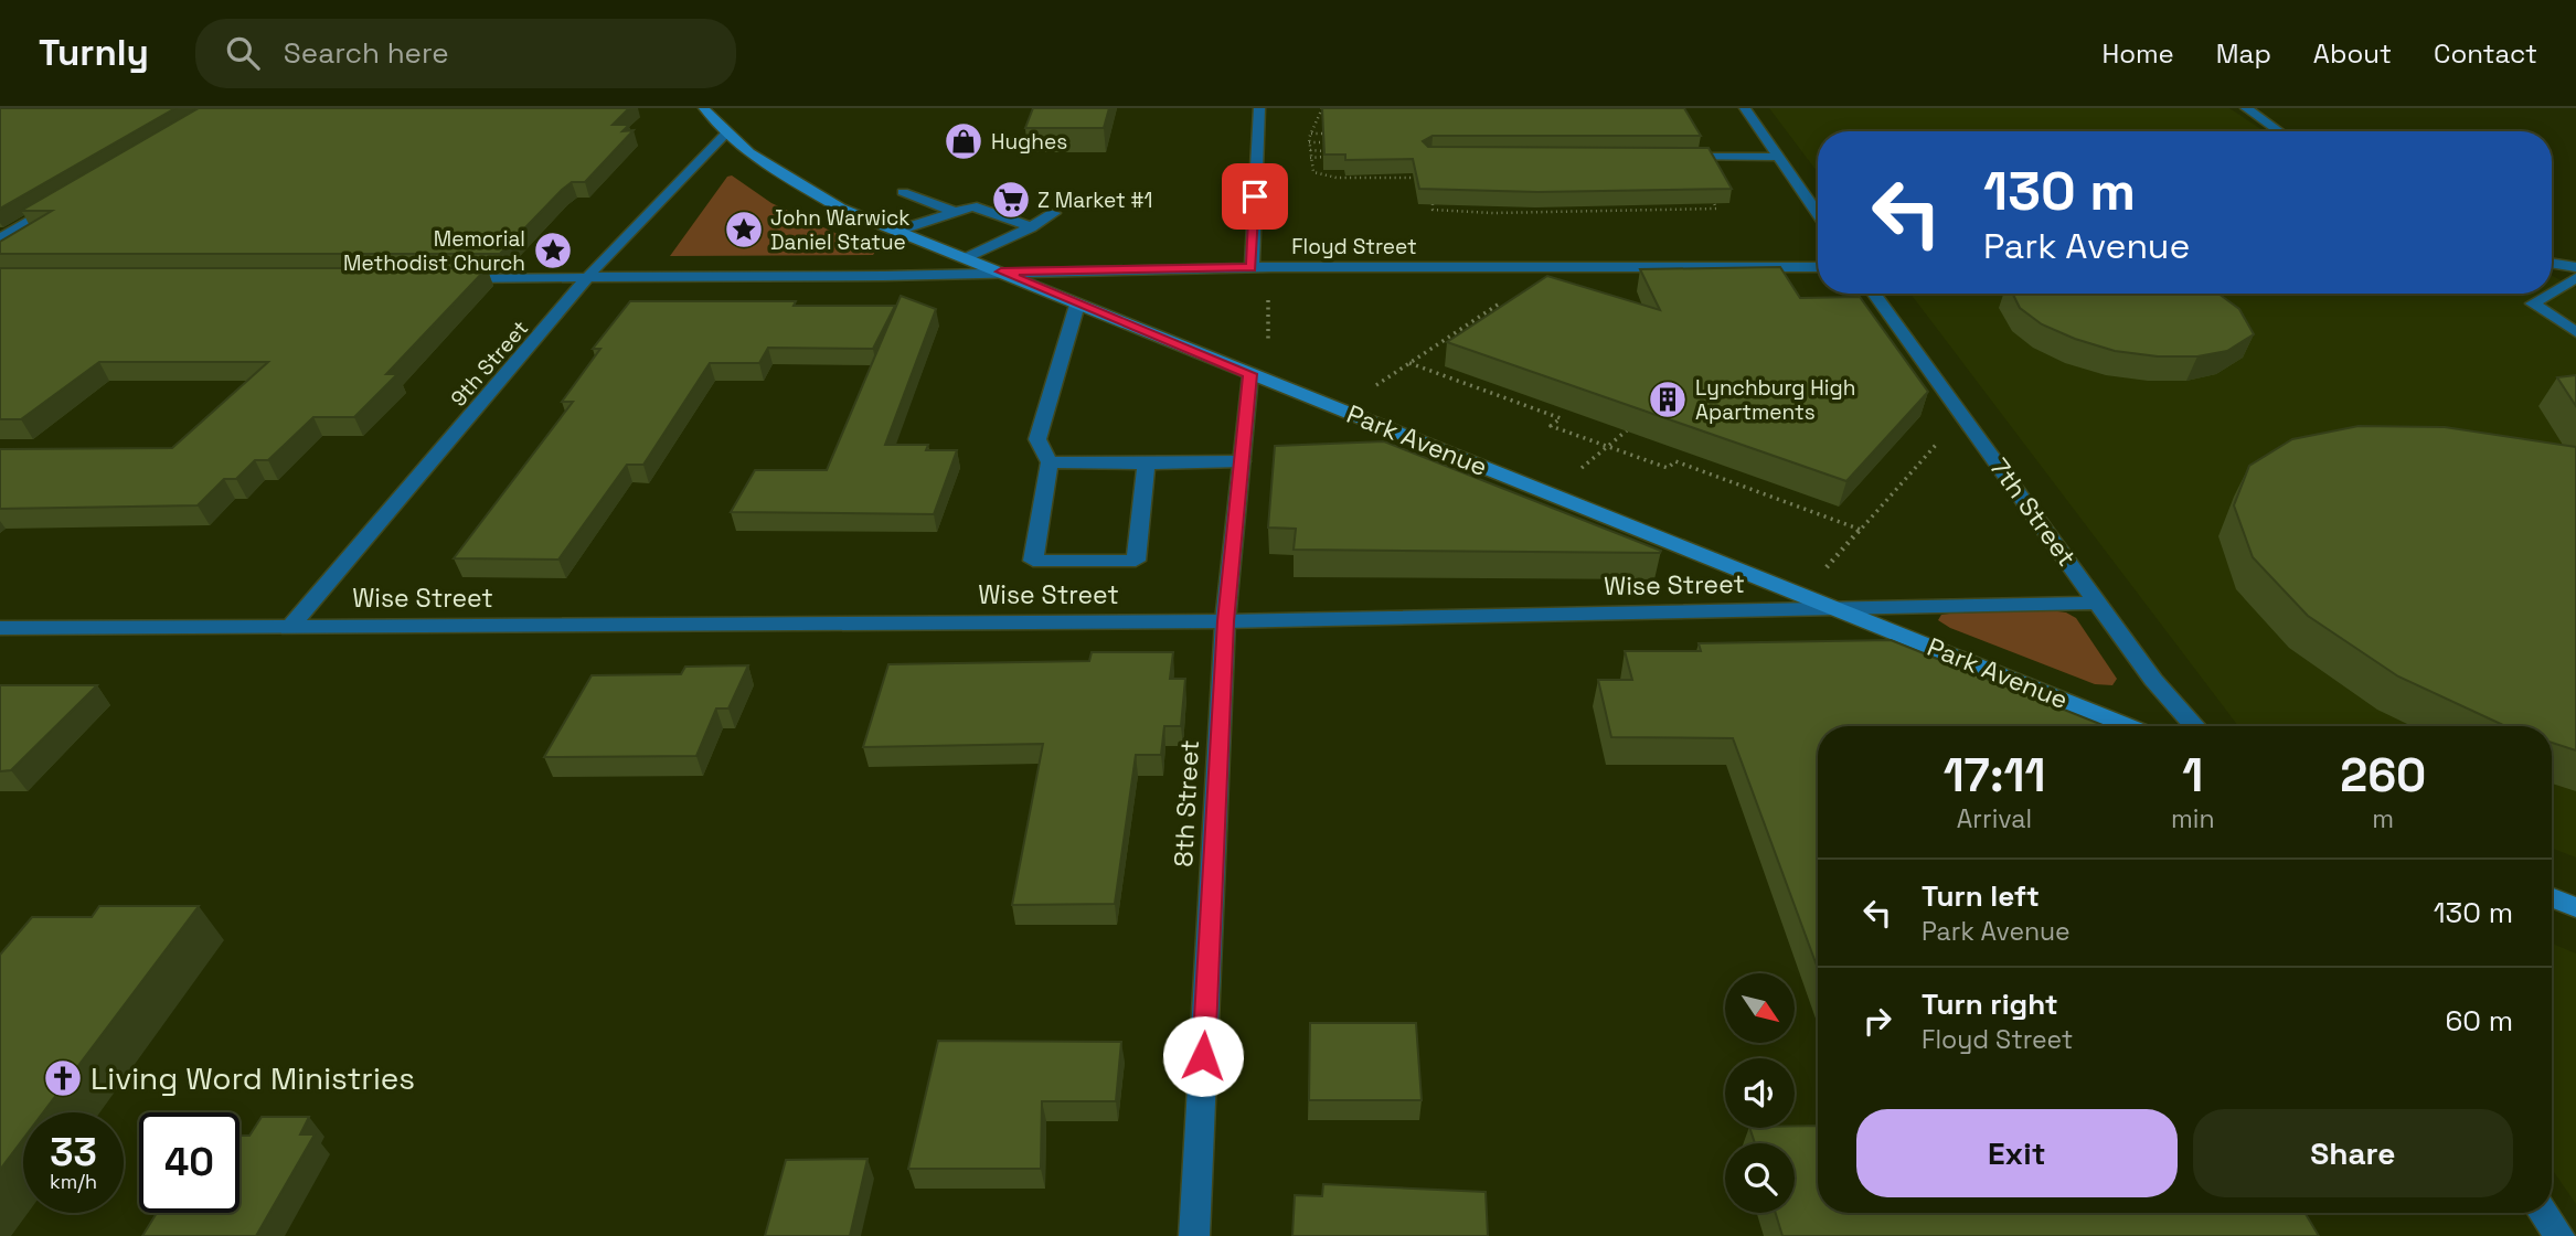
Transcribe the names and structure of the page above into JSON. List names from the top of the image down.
{
  "streets": {
    "main road": ["Park Avenue"],
    "street": [
      "Floyd Street",
      "9th Street",
      "7th Street",
      "Wise Street",
      "8th Street"
    ]
  },
  "crossings": [
    ["Floyd Street", "9th Street"],
    ["Floyd Street", "Park Avenue"],
    ["9th Street", "Park Avenue"],
    ["9th Street", "Wise Street"],
    ["Park Avenue", "Wise Street"],
    ["Park Avenue", "8th Street"],
    ["7th Street", "Wise Street"],
    ["Wise Street", "8th Street"]
  ],
  "places": {
    "shop": ["Hughes"],
    "supermarket": ["Z Market #1"],
    "place": ["John Warwick Daniel Statue", "Memorial Methodist Church"],
    "building": ["Lynchburg High Apartments"],
    "church": ["Living Word Ministries"]
  },
  "north": "bottom right",
  "page": {
    "header": "Turnly",
    "search": "Search here",
    "nav": [
      "Home",
      "Map",
      "About",
      "Contact"
    ],
    "turn": ["130 m", "Park Avenue"],
    "eta": [
      "17:11",
      "Arrival",
      "1",
      "min",
      "260",
      "m"
    ],
    "list": [
      {
        "name": "Turn left",
        "note": "Park Avenue",
        "value": "130 m"
      },
      {
        "name": "Turn right",
        "note": "Floyd Street",
        "value": "60 m"
      }
    ],
    "buttons": ["Exit", "Share"],
    "speed": "33 km/h",
    "limit": "40"
  }
}
